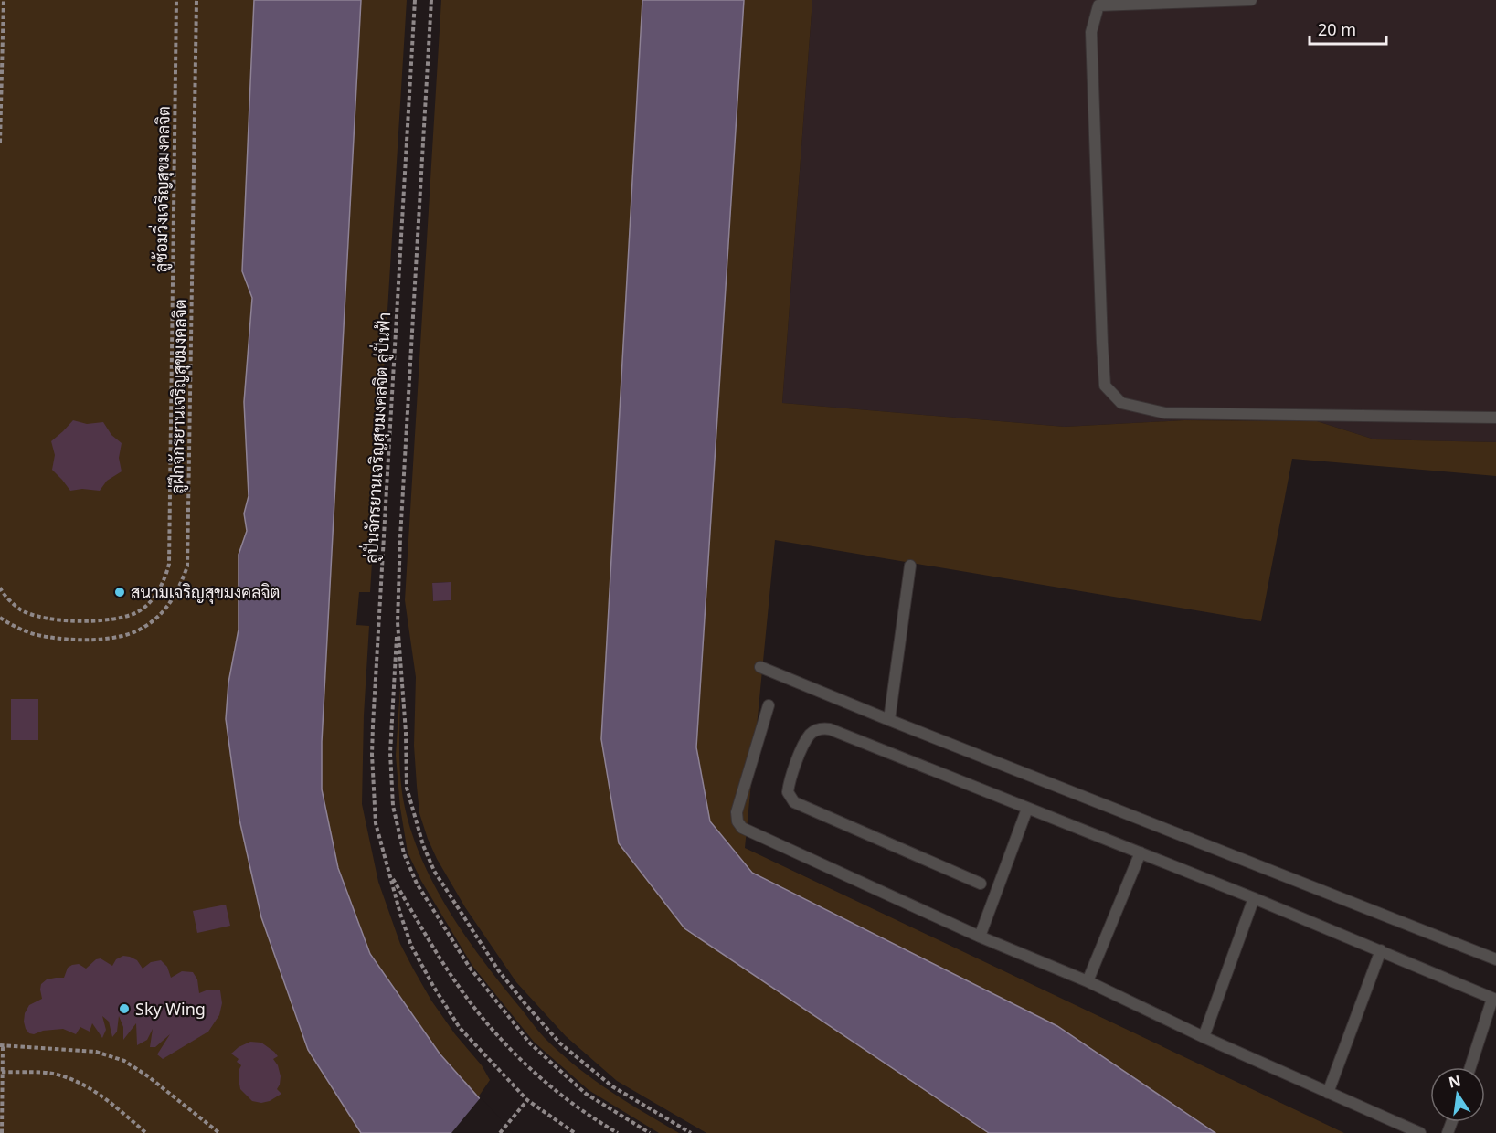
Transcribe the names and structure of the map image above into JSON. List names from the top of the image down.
{
  "streets": {
    "path": ["ลู่ซ้อมวิ่งเจริญสุขมงคลจิต", "ลู่ฝึกจักรยานเจริญสุขมงคลจิต", "ลู่ปั่นจักรยานเจริญสุขมงคลจิต ลู่ปั่นฟ้า"]
  },
  "places": ["สนามเจริญสุขมงคลจิต", "Sky Wing"],
  "scale_bar": "20 m",
  "north": "top"
}
